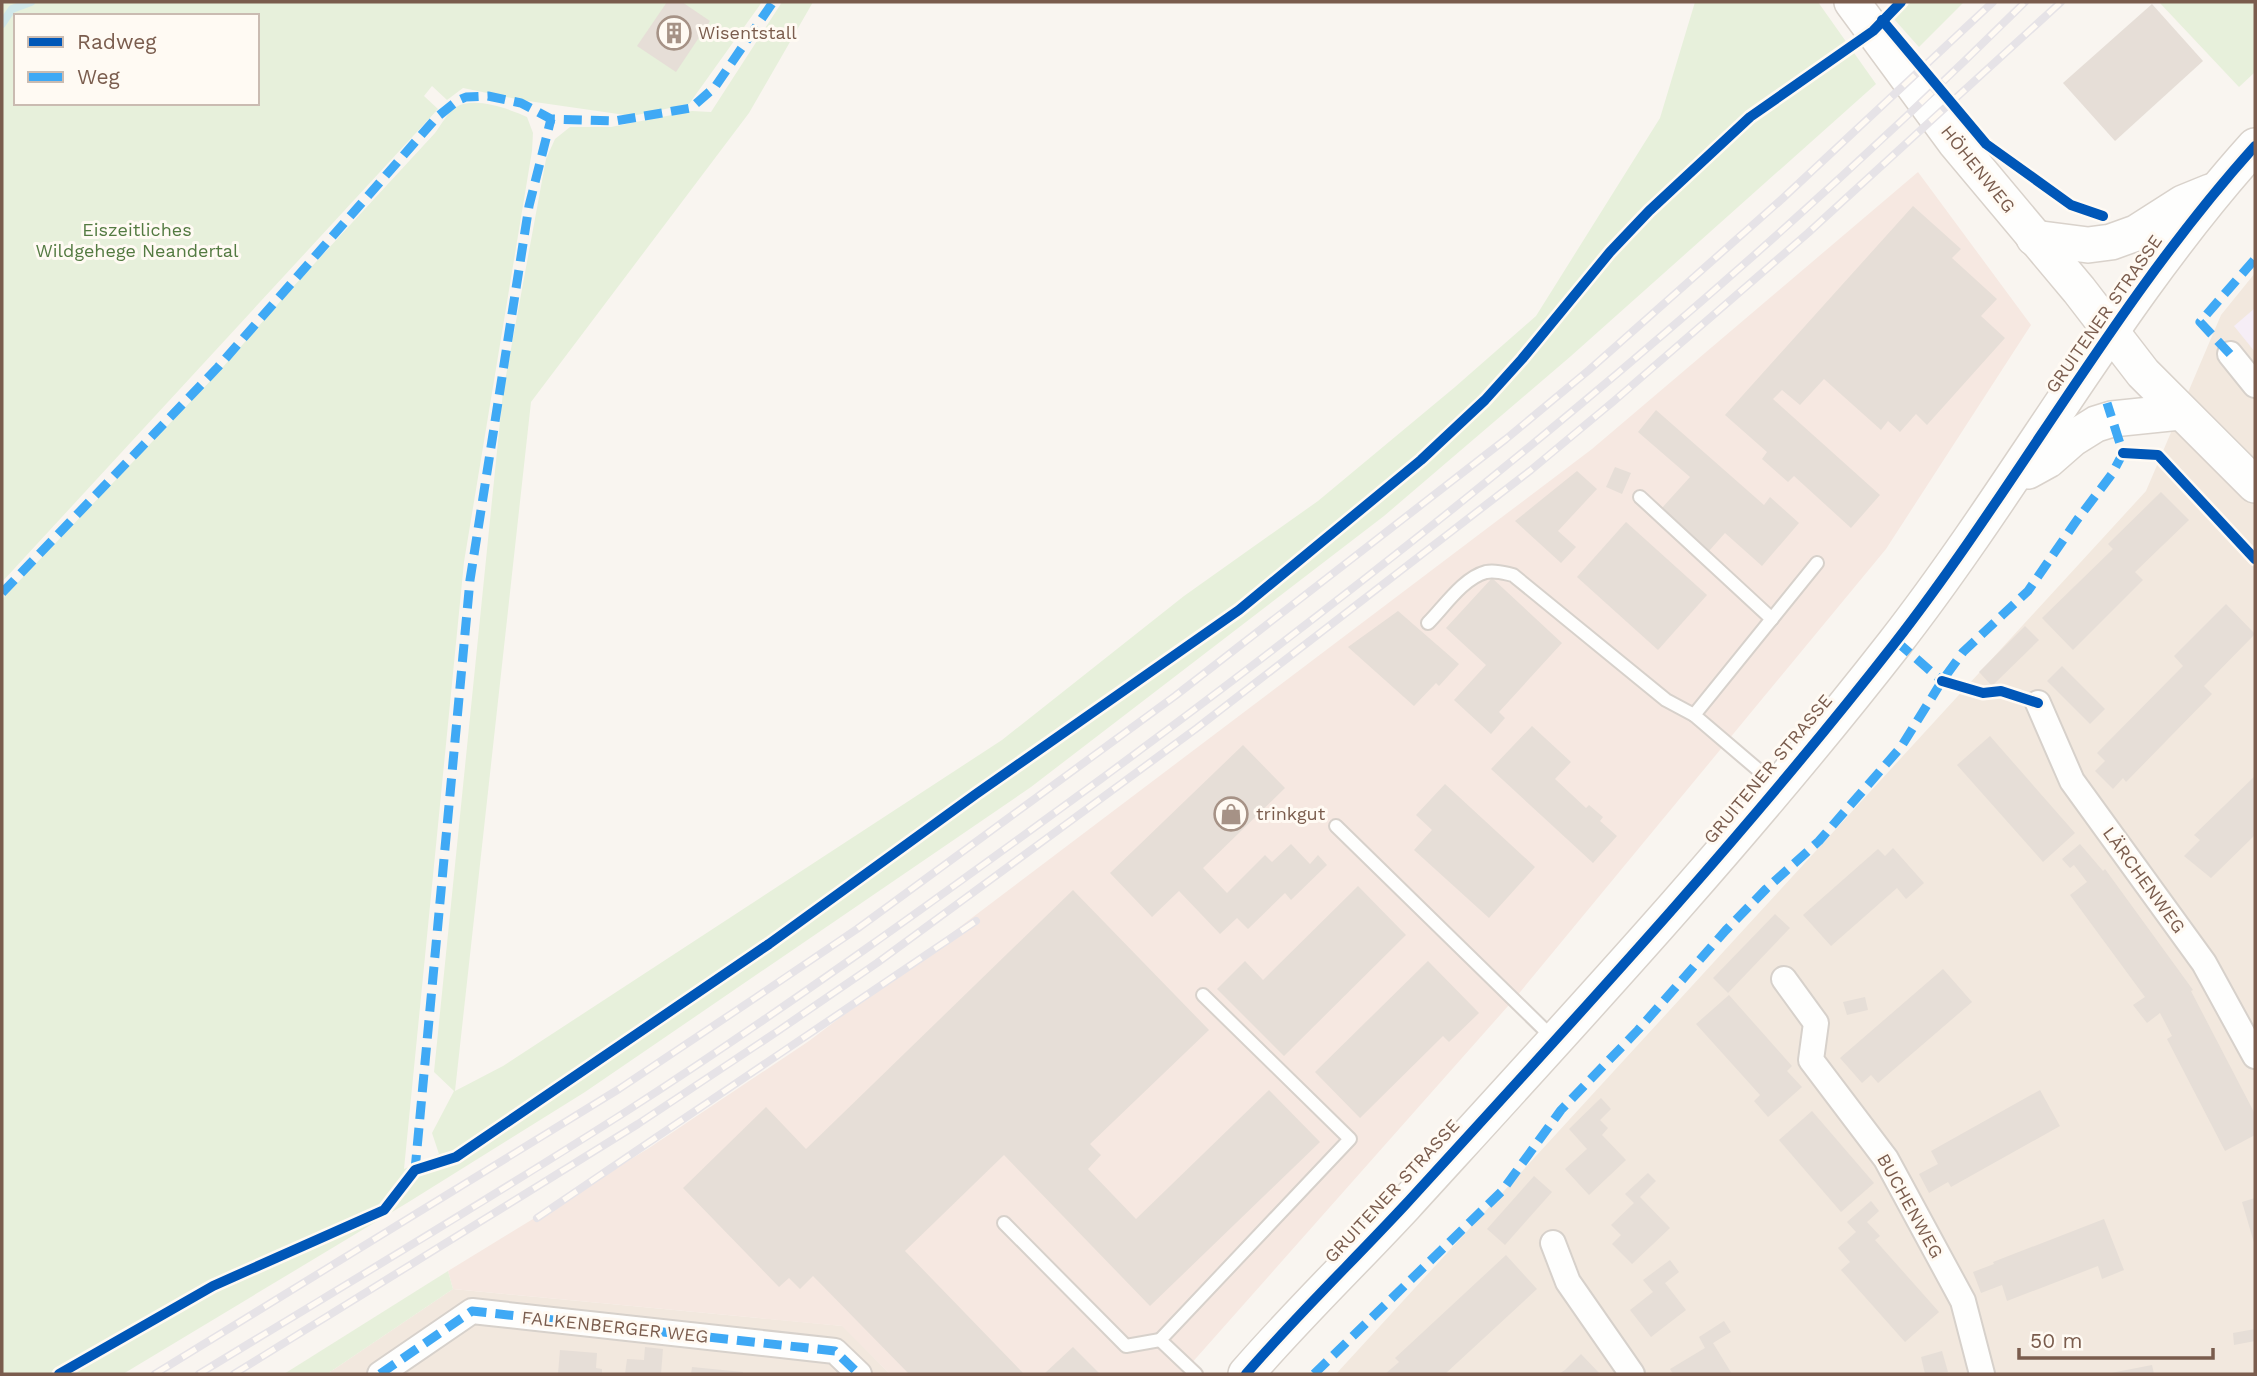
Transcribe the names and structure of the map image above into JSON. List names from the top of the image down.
{
  "streets": {
    "main road": ["HÖHENWEG", "GRUITENER STRASSE"],
    "street": ["LÄRCHENWEG", "BUCHENWEG", "FALKENBERGER WEG"]
  },
  "crossings": [
    ["HÖHENWEG", "GRUITENER STRASSE"]
  ],
  "parks": ["Eiszeitliches Wildgehege Neandertal"],
  "places": {
    "building": ["Wisentstall"],
    "shop": ["trinkgut"]
  },
  "legend": ["Radweg", "Weg"],
  "scale_bar": "50 m"
}
